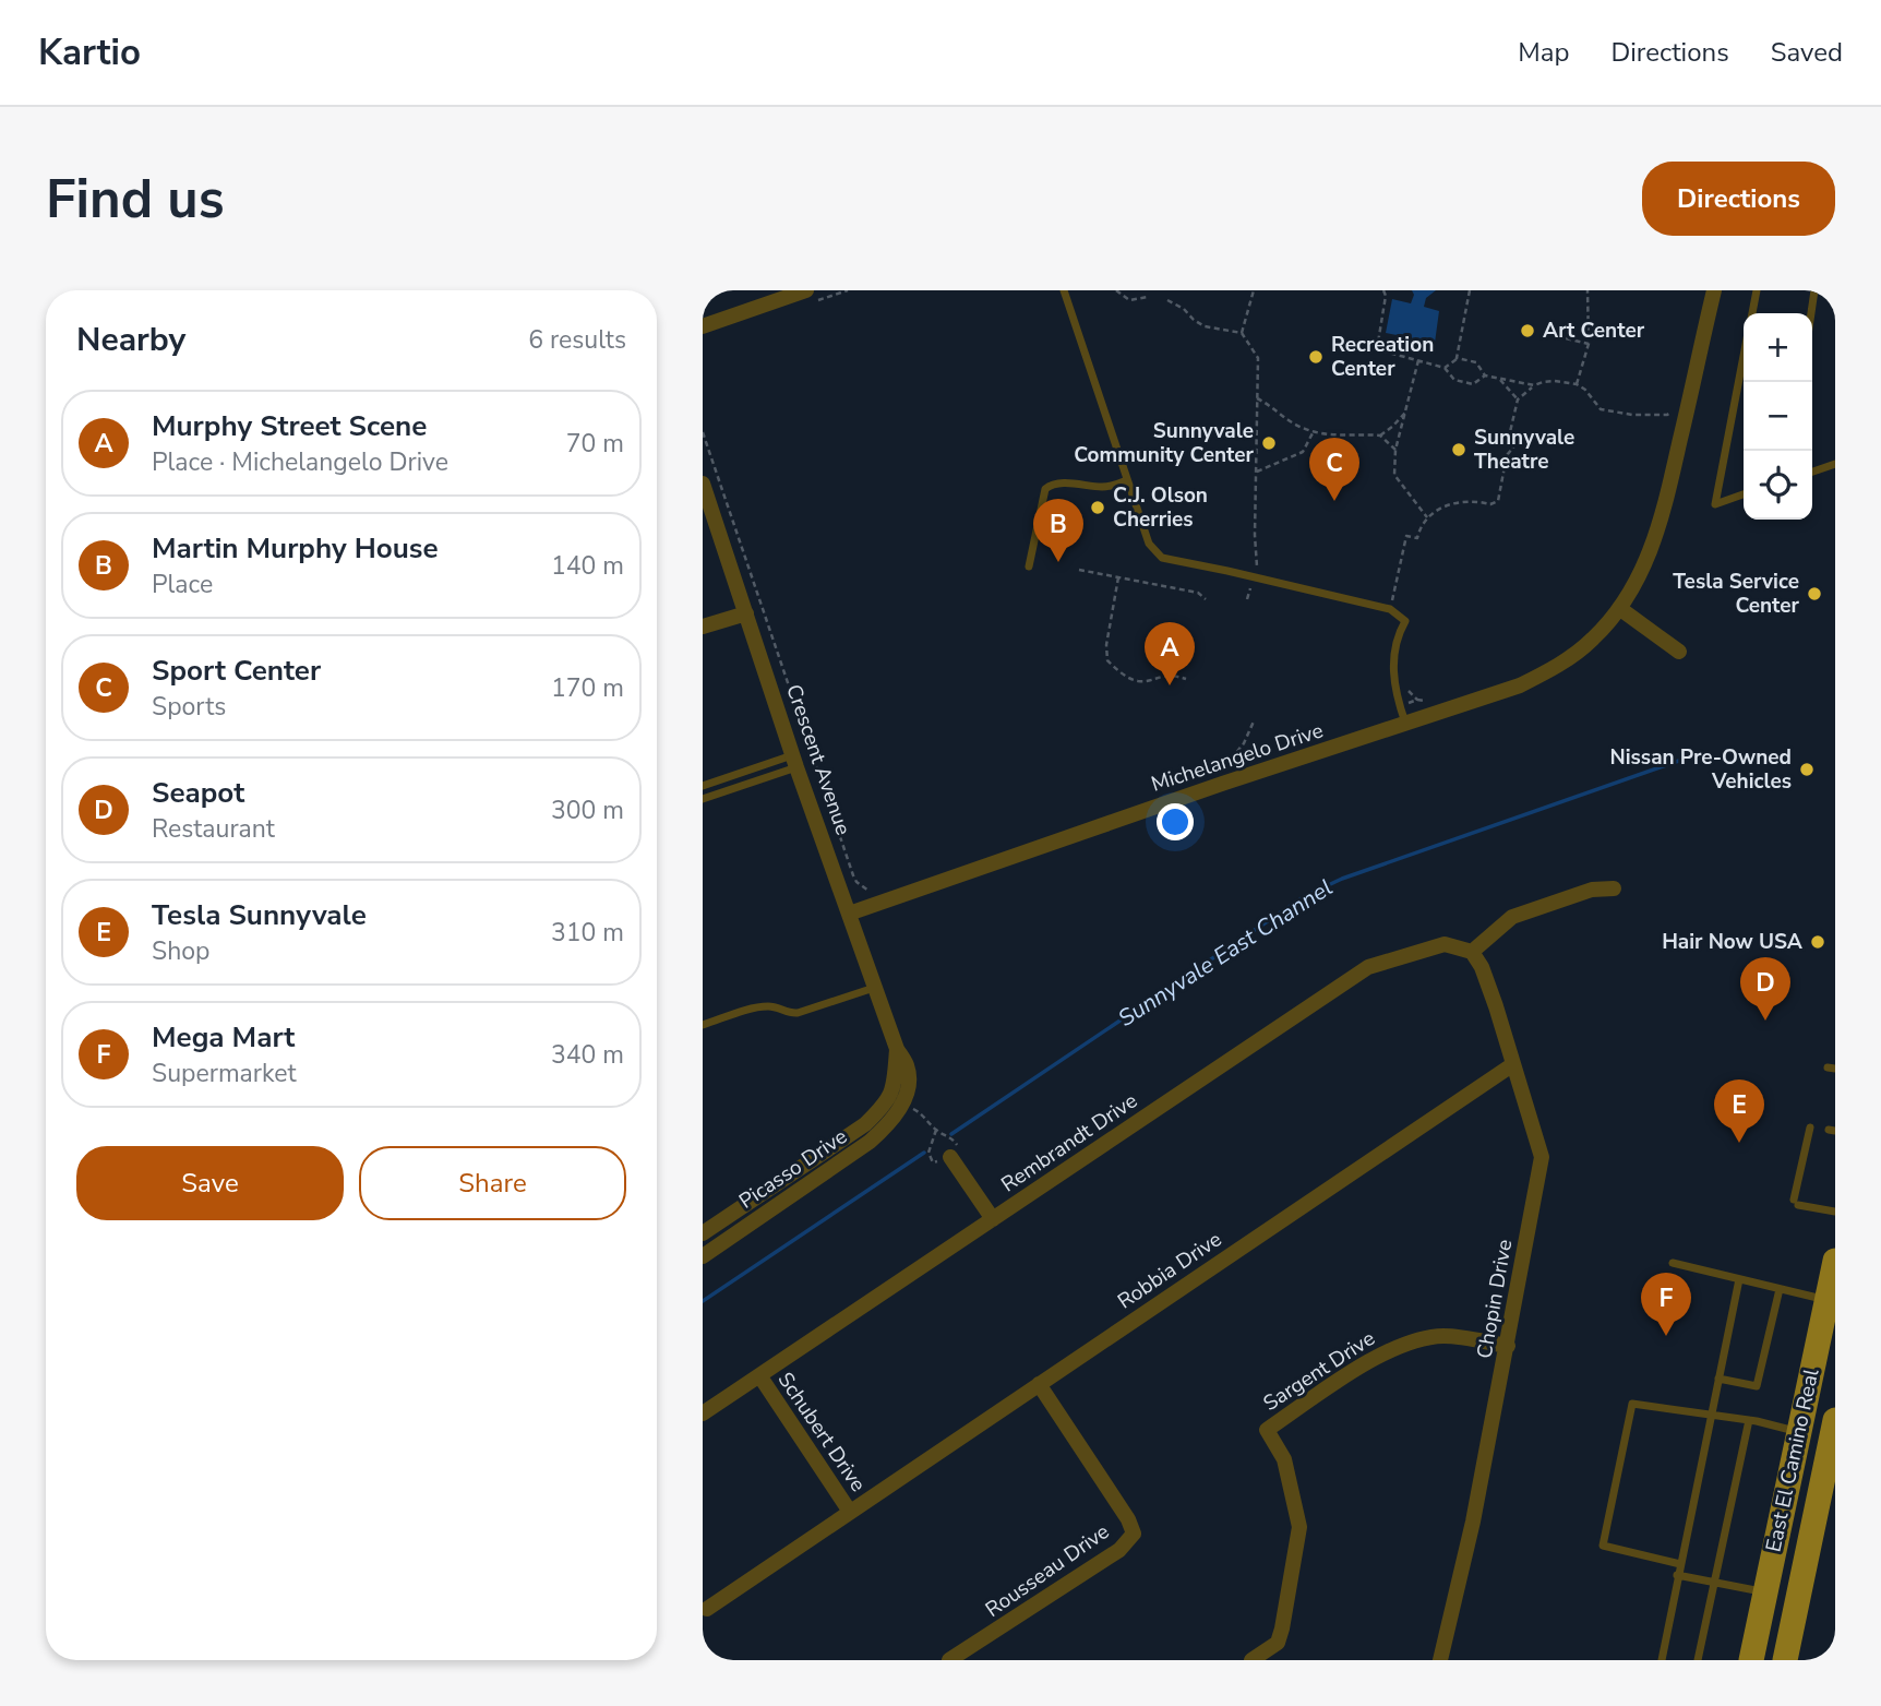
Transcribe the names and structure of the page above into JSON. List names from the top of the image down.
{
  "streets": {
    "main road": ["East El Camino Real"],
    "street": [
      "Michelangelo Drive",
      "Crescent Avenue",
      "Rembrandt Drive",
      "Picasso Drive",
      "Robbia Drive",
      "Chopin Drive",
      "Sargent Drive",
      "Schubert Drive",
      "Rousseau Drive"
    ]
  },
  "crossings": [
    ["Michelangelo Drive", "Crescent Avenue"],
    ["Crescent Avenue", "Picasso Drive"],
    ["Rembrandt Drive", "Chopin Drive"],
    ["Rembrandt Drive", "Schubert Drive"],
    ["Robbia Drive", "Chopin Drive"],
    ["Robbia Drive", "Schubert Drive"],
    ["Robbia Drive", "Rousseau Drive"],
    ["Chopin Drive", "Sargent Drive"]
  ],
  "water": ["Sunnyvale East Channel"],
  "places": [
    "Art Center",
    "Recreation Center",
    "Sunnyvale Community Center",
    "Sunnyvale Theatre",
    "C.J. Olson Cherries",
    "Tesla Service Center",
    "Nissan Pre-Owned Vehicles",
    "Hair Now USA"
  ],
  "page": {
    "header": "Kartio",
    "nav": ["Map", "Directions", "Saved"],
    "buttons": [
      "Directions",
      ["Save", "Share"]
    ],
    "title": "Find us",
    "heading": ["Nearby", "6 results"],
    "map_buttons": ["+", "−"],
    "list": [
      {
        "mark": "A",
        "name": "Murphy Street Scene",
        "note": "Place · Michelangelo Drive",
        "value": "70 m"
      },
      {
        "mark": "B",
        "name": "Martin Murphy House",
        "note": "Place",
        "value": "140 m"
      },
      {
        "mark": "C",
        "name": "Sport Center",
        "note": "Sports",
        "value": "170 m"
      },
      {
        "mark": "D",
        "name": "Seapot",
        "note": "Restaurant",
        "value": "300 m"
      },
      {
        "mark": "E",
        "name": "Tesla Sunnyvale",
        "note": "Shop",
        "value": "310 m"
      },
      {
        "mark": "F",
        "name": "Mega Mart",
        "note": "Supermarket",
        "value": "340 m"
      }
    ],
    "pins": [
      "C",
      "B",
      "A",
      "D",
      "E",
      "F"
    ]
  }
}
